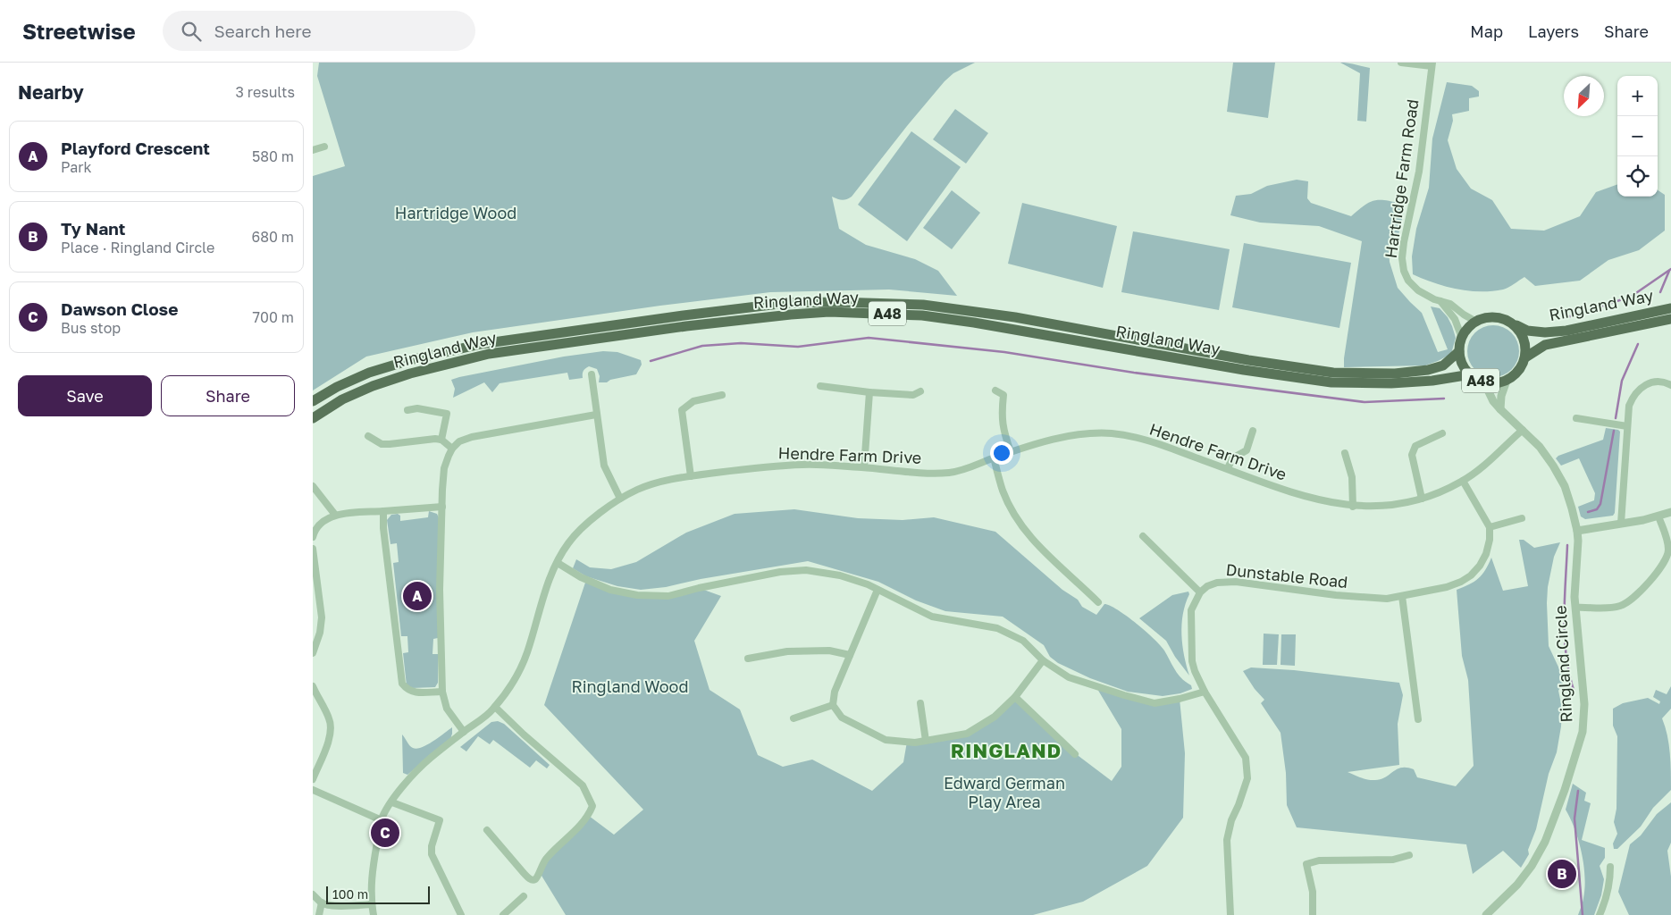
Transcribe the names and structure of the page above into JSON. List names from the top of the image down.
{
  "streets": {
    "main road": ["Ringland Way", "A48"],
    "street": [
      "Hartridge Farm Road",
      "Hendre Farm Drive",
      "Dunstable Road",
      "Ringland Circle"
    ]
  },
  "crossings": [
    ["Hartridge Farm Road", "Ringland Way"],
    ["Hartridge Farm Road", "A48"],
    ["Hartridge Farm Road", "Ringland Circle"],
    ["Ringland Way", "A48"],
    ["Ringland Way", "Ringland Circle"],
    ["A48", "Ringland Circle"],
    ["Hendre Farm Drive", "Ringland Circle"]
  ],
  "districts": ["RINGLAND"],
  "parks": ["Hartridge Wood", "Ringland Wood", "Edward German Play Area"],
  "scale_bar": "100 m",
  "north": "bottom left",
  "page": {
    "header": "Streetwise",
    "search": "Search here",
    "nav": ["Map", "Layers", "Share"],
    "heading": ["Nearby", "3 results"],
    "map_buttons": ["+", "−"],
    "list": [
      {
        "mark": "A",
        "name": "Playford Crescent",
        "note": "Park",
        "value": "580 m"
      },
      {
        "mark": "B",
        "name": "Ty Nant",
        "note": "Place · Ringland Circle",
        "value": "680 m"
      },
      {
        "mark": "C",
        "name": "Dawson Close",
        "note": "Bus stop",
        "value": "700 m"
      }
    ],
    "buttons": ["Save", "Share"],
    "pins": ["A", "C", "B"],
    "scale": "100 m"
  }
}
